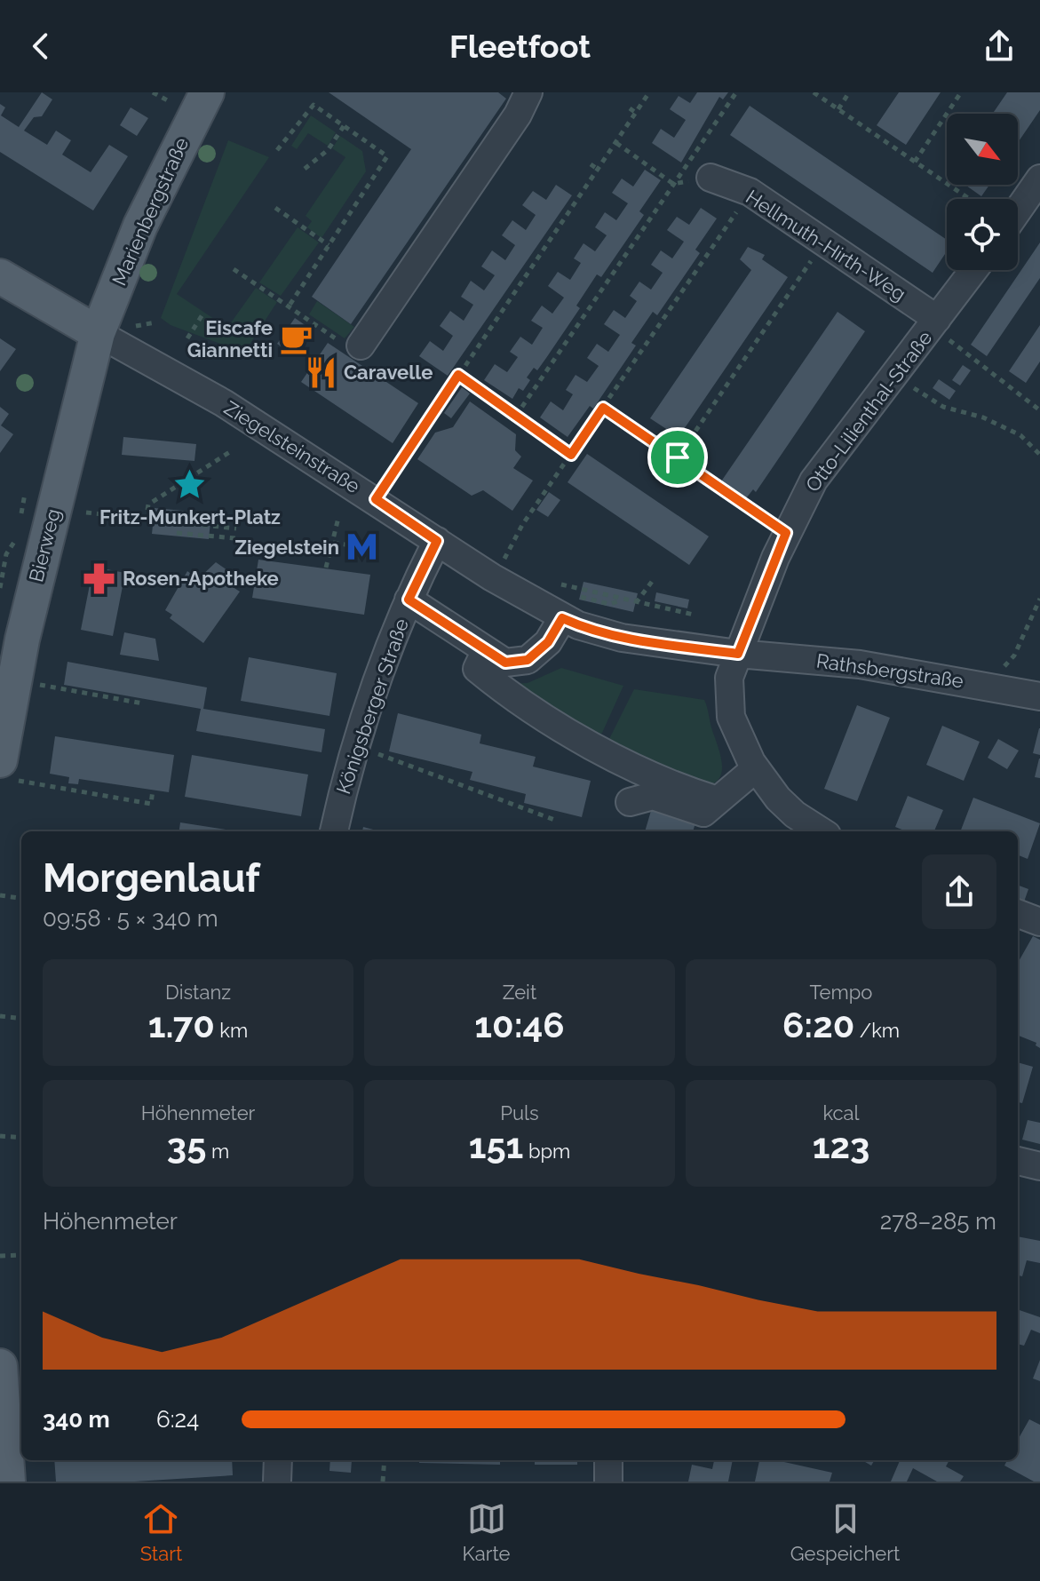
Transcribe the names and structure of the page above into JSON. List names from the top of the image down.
{
  "streets": {
    "main road": ["Marienbergstraße", "Ziegelsteinstraße", "Bierweg"],
    "street": [
      "Hellmuth-Hirth-Weg",
      "Otto-Lilienthal-Straße",
      "Rathsbergstraße",
      "Königsberger Straße"
    ]
  },
  "crossings": [
    ["Marienbergstraße", "Ziegelsteinstraße"],
    ["Marienbergstraße", "Bierweg"],
    ["Hellmuth-Hirth-Weg", "Otto-Lilienthal-Straße"],
    ["Otto-Lilienthal-Straße", "Ziegelsteinstraße"],
    ["Otto-Lilienthal-Straße", "Rathsbergstraße"],
    ["Ziegelsteinstraße", "Bierweg"],
    ["Ziegelsteinstraße", "Rathsbergstraße"],
    ["Ziegelsteinstraße", "Königsberger Straße"]
  ],
  "places": {
    "cafe": ["Eiscafe Giannetti"],
    "restaurant": ["Caravelle"],
    "place": ["Fritz-Munkert-Platz"],
    "metro station": ["Ziegelstein"],
    "pharmacy": ["Rosen-Apotheke"]
  },
  "north": "bottom right",
  "page": {
    "header": "Fleetfoot",
    "heading": ["Morgenlauf", "09:58 · 5 × 340 m"],
    "stats": [
      ["Distanz", "1.70 km"],
      ["Zeit", "10:46"],
      ["Tempo", "6:20 /km"],
      ["Höhenmeter", "35 m"],
      ["Puls", "151 bpm"],
      ["kcal", "123"]
    ],
    "chart": ["Höhenmeter", "278–285 m"],
    "list": [
      {
        "name": "340 m",
        "note": "6:24"
      }
    ],
    "tabs": ["Start", "Karte", "Gespeichert"]
  }
}
